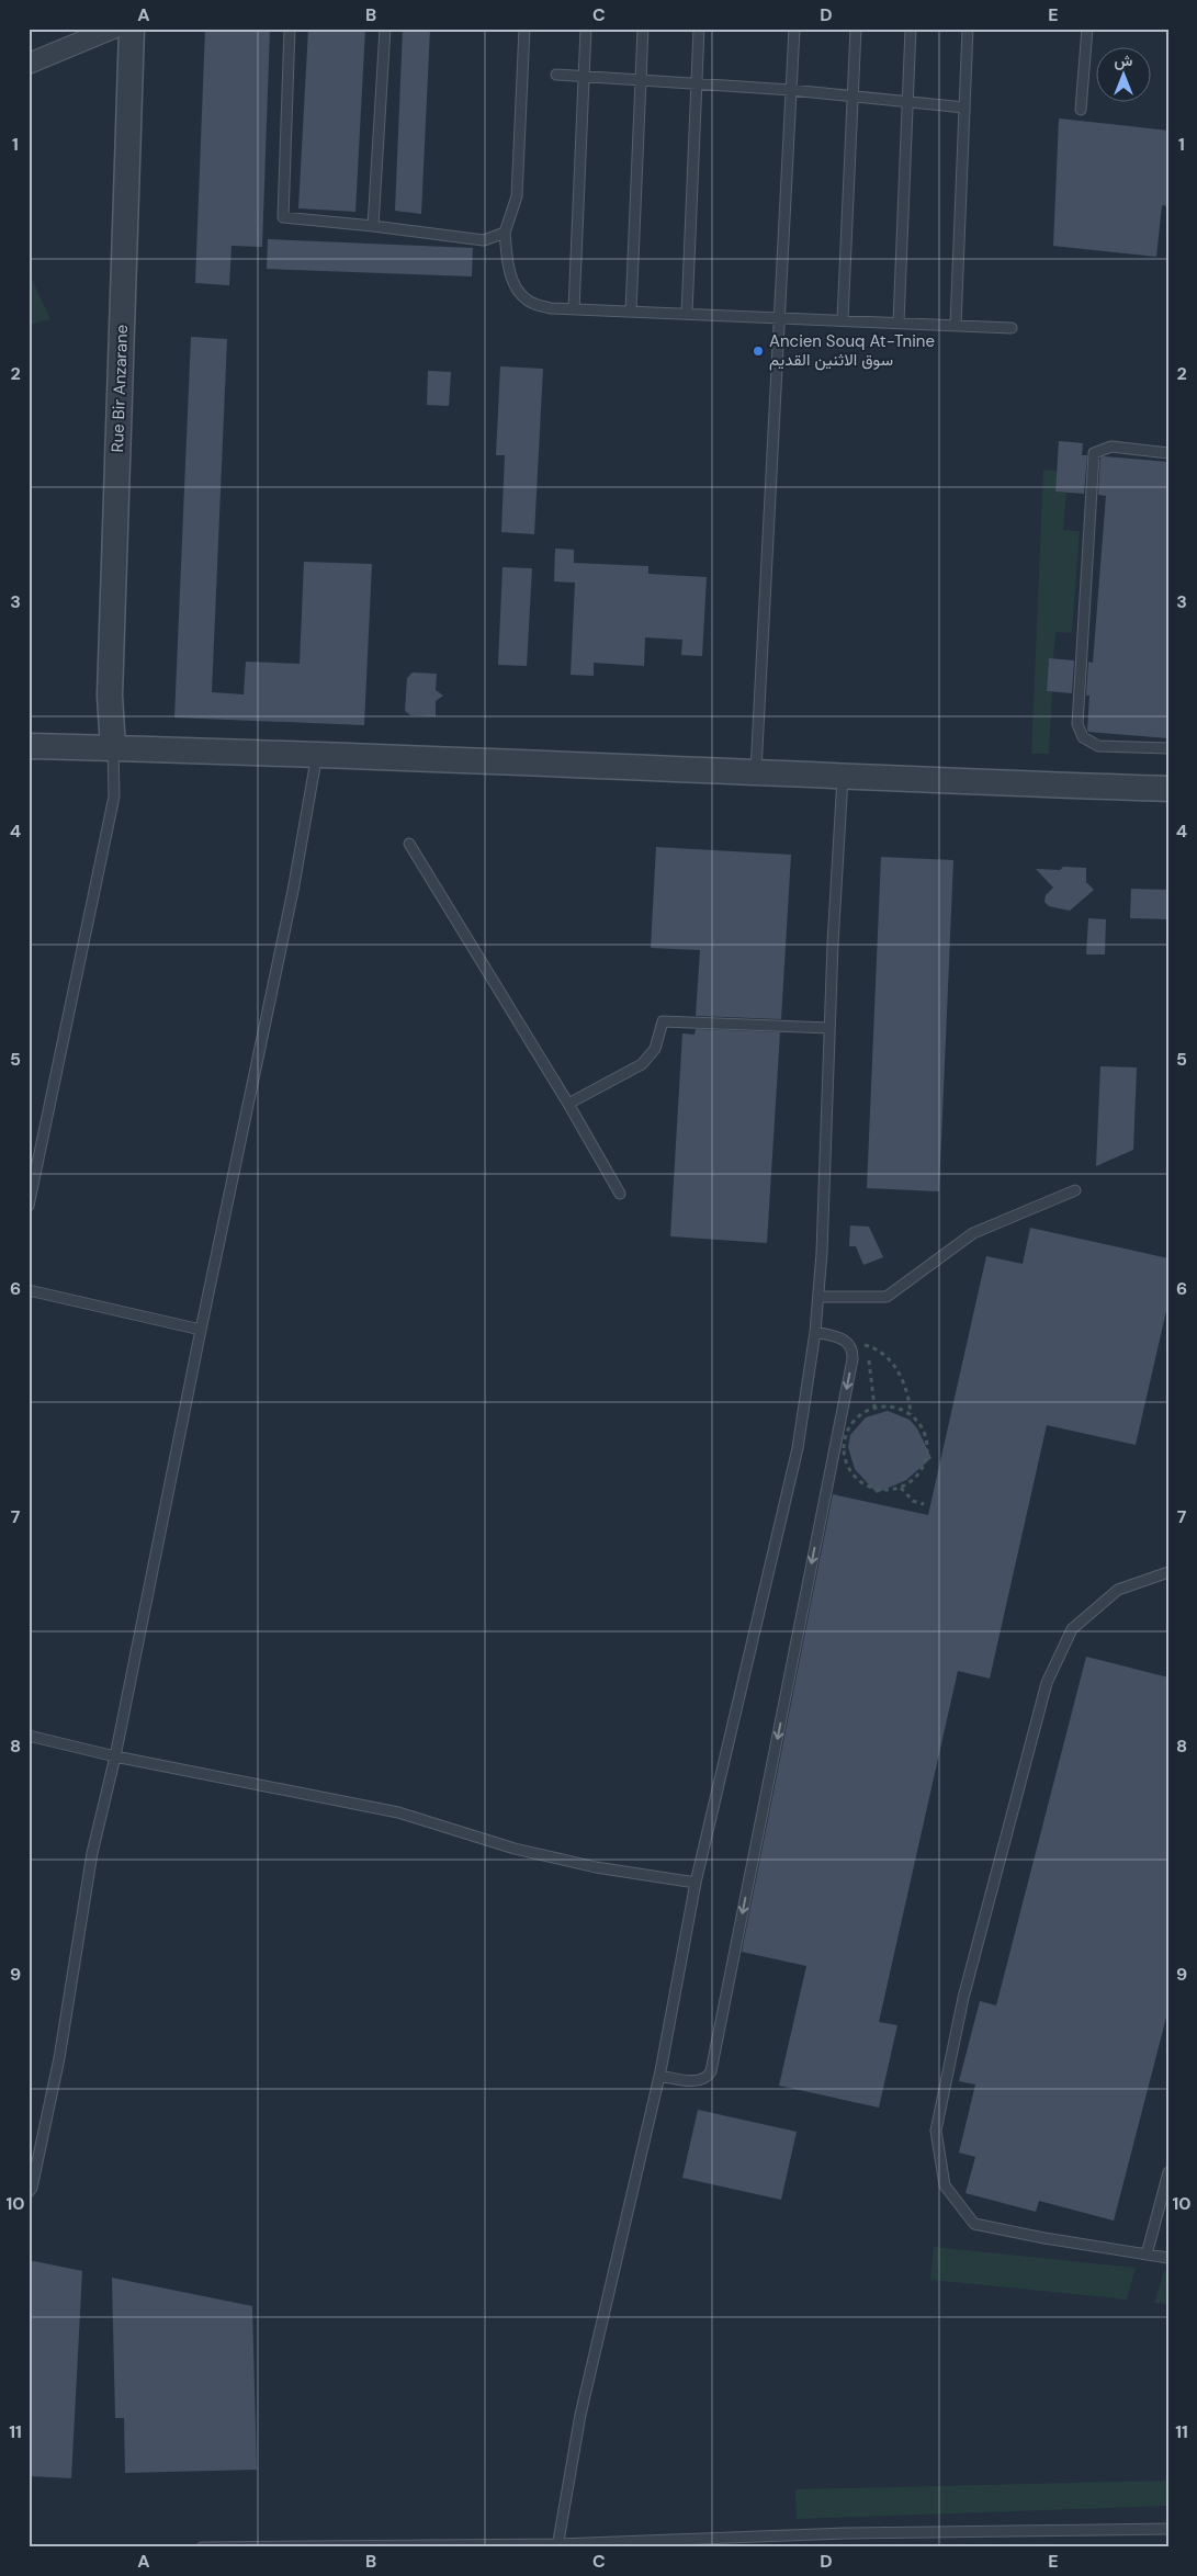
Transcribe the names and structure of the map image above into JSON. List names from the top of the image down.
{
  "streets": {
    "street": ["Rue Bir Anzarane"]
  },
  "places": ["Ancien Souq At-Tnine سوق الاثنين القديم"],
  "north": "top",
  "grid": {
    "columns": [
      "A",
      "B",
      "C",
      "D",
      "E"
    ],
    "rows": [
      "1",
      "2",
      "3",
      "4",
      "5",
      "6",
      "7",
      "8",
      "9",
      "10",
      "11"
    ]
  }
}
